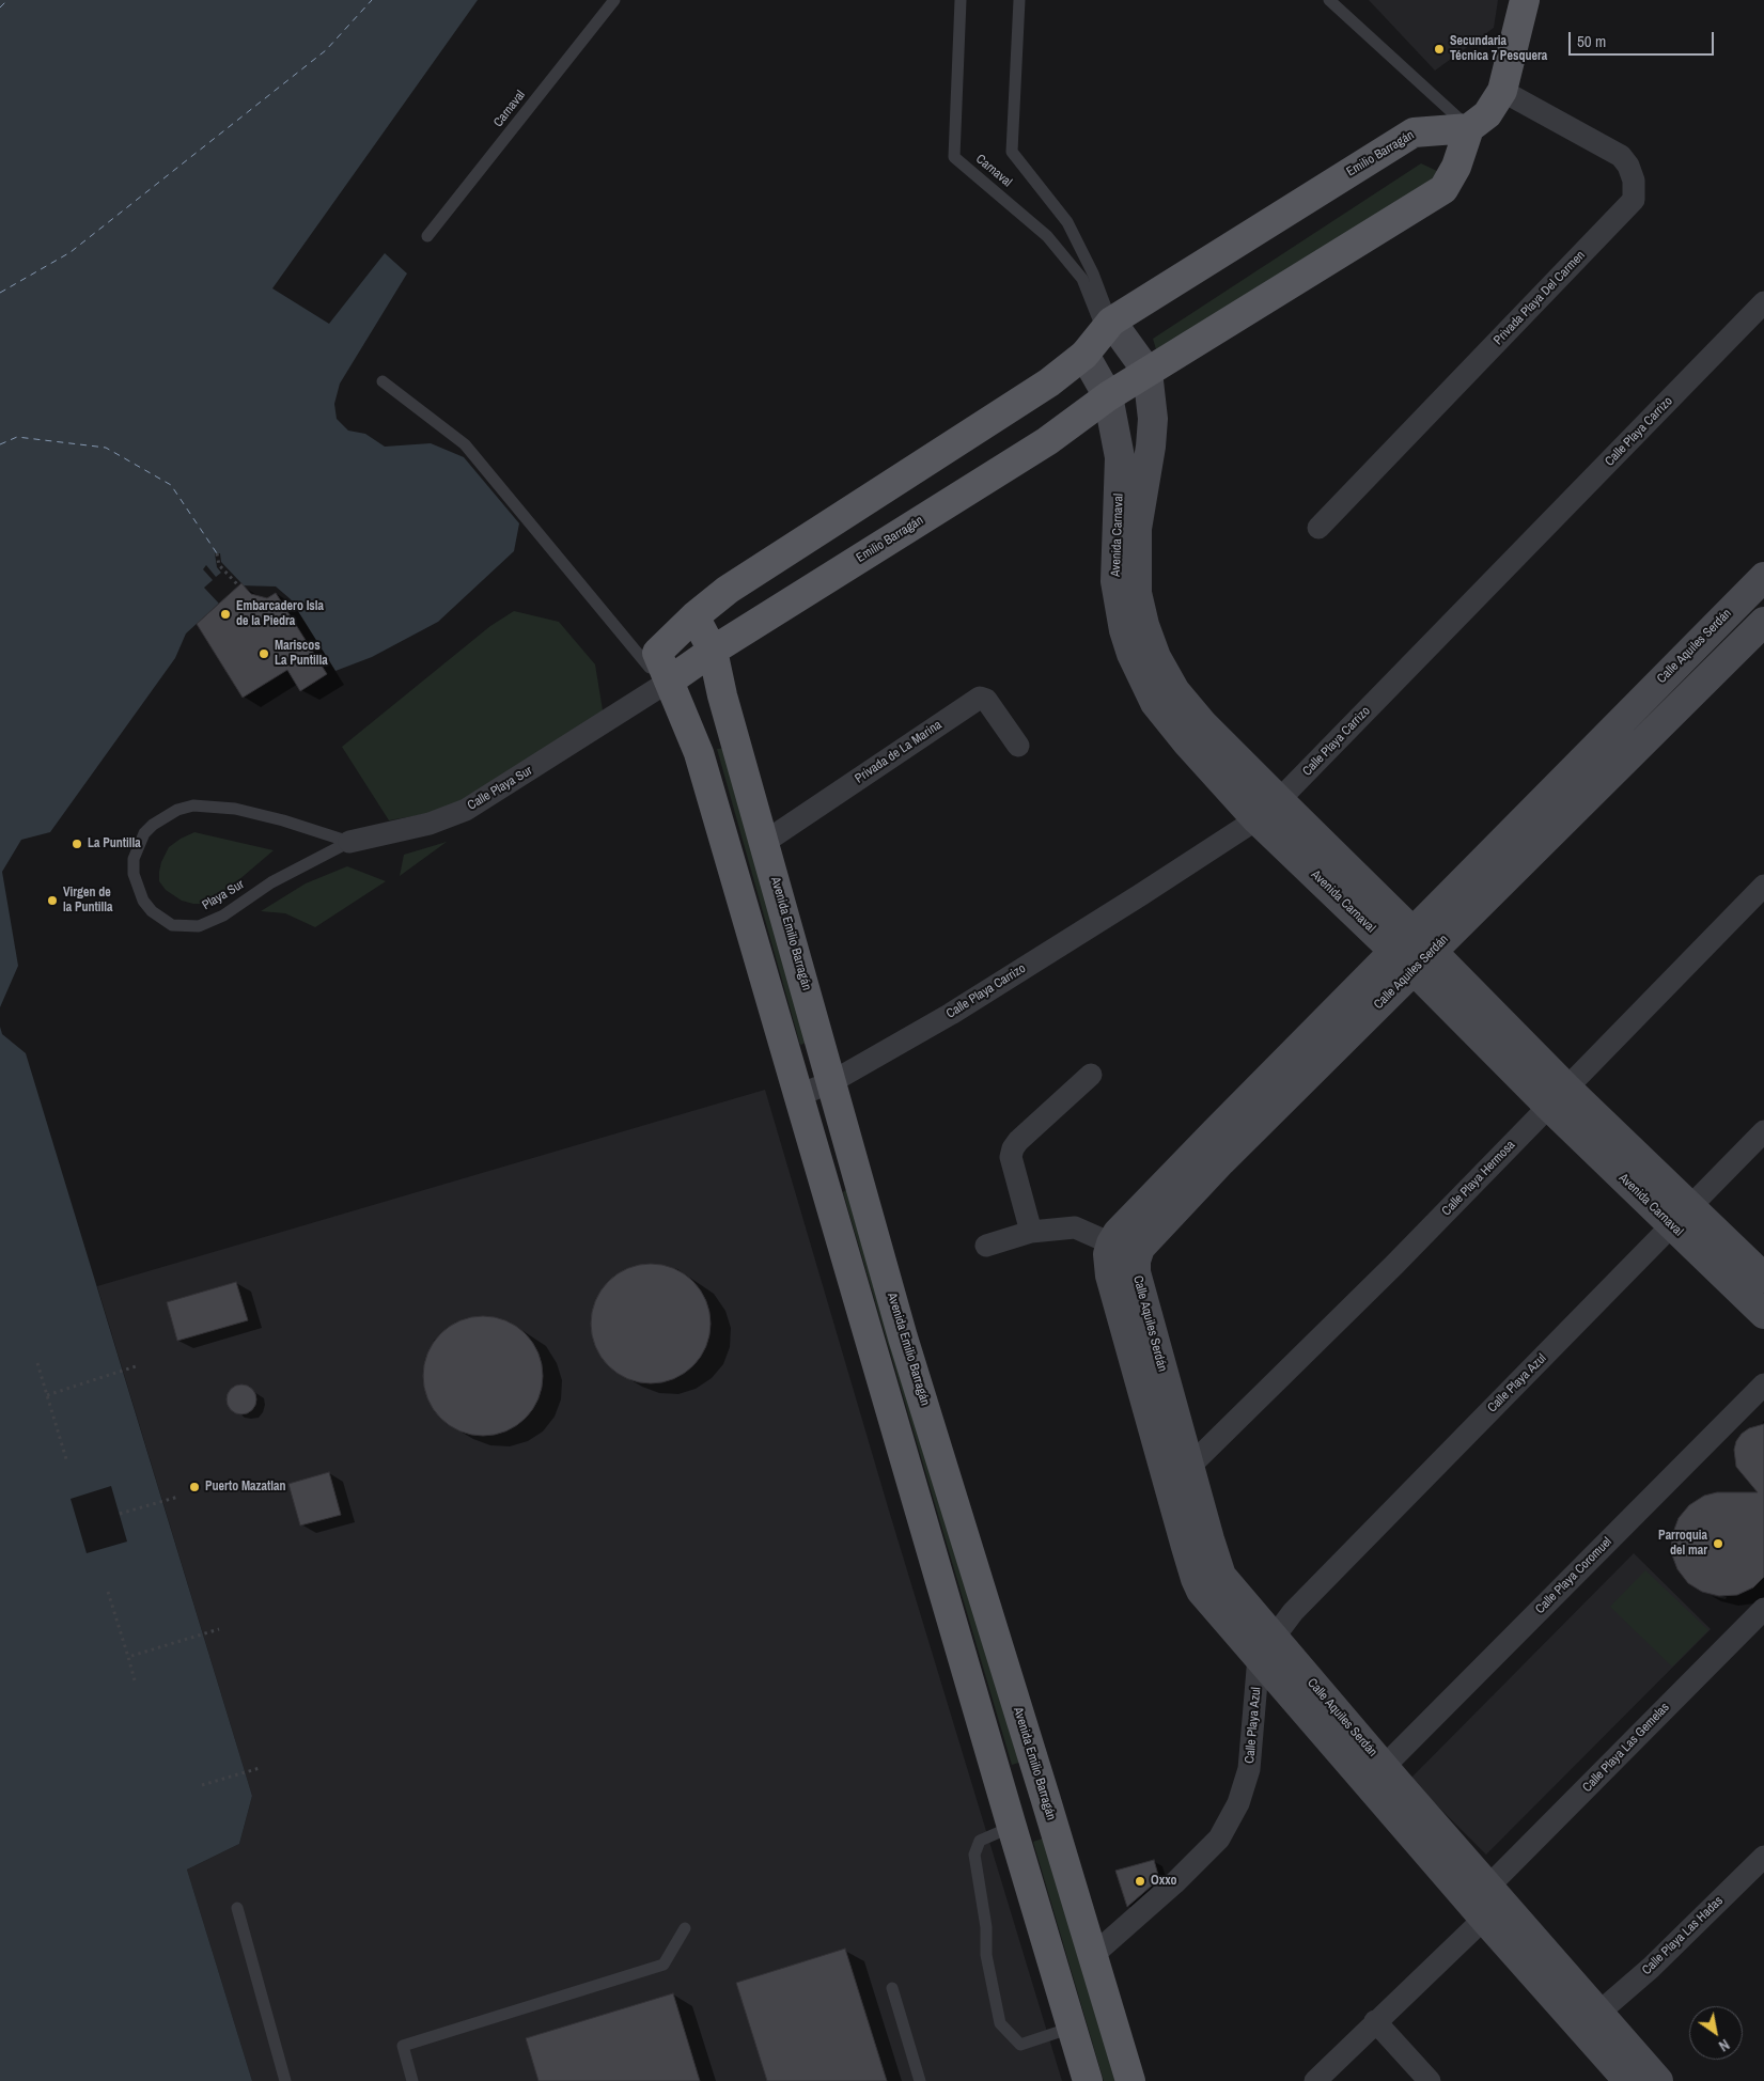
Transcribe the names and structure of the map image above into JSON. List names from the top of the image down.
{
  "streets": {
    "main road": ["Emilio Barragán", "Avenida Emilio Barragán"],
    "street": [
      "Privada Playa Del Carmen",
      "Calle Playa Carrizo",
      "Avenida Carnaval",
      "Calle Aquiles Serdán",
      "Privada de La Marina",
      "Calle Playa Sur",
      "Calle Playa Hermosa",
      "Calle Playa Azul",
      "Calle Playa Coromuel",
      "Calle Playa Las Gemelas",
      "Calle Playa Las Hadas"
    ],
    "lane": ["Carnaval", "Playa Sur"]
  },
  "crossings": [
    ["Carnaval", "Emilio Barragán"],
    ["Emilio Barragán", "Avenida Carnaval"],
    ["Emilio Barragán", "Calle Playa Sur"],
    ["Emilio Barragán", "Avenida Emilio Barragán"],
    ["Calle Playa Carrizo", "Avenida Carnaval"],
    ["Calle Playa Carrizo", "Avenida Emilio Barragán"],
    ["Avenida Carnaval", "Calle Aquiles Serdán"],
    ["Avenida Carnaval", "Calle Playa Hermosa"],
    ["Avenida Carnaval", "Calle Playa Azul"],
    ["Calle Aquiles Serdán", "Calle Playa Hermosa"],
    ["Calle Aquiles Serdán", "Calle Playa Azul"],
    ["Calle Aquiles Serdán", "Calle Playa Coromuel"],
    ["Calle Aquiles Serdán", "Calle Playa Las Gemelas"],
    ["Calle Aquiles Serdán", "Calle Playa Las Hadas"],
    ["Privada de La Marina", "Avenida Emilio Barragán"],
    ["Calle Playa Sur", "Playa Sur"],
    ["Avenida Emilio Barragán", "Calle Playa Azul"]
  ],
  "places": [
    "Secundaria Técnica 7 Pesquera",
    "Embarcadero Isla de la Piedra",
    "Mariscos La Puntilla",
    "La Puntilla",
    "Virgen de la Puntilla",
    "Puerto Mazatlan",
    "Parroquia del mar",
    "Oxxo"
  ],
  "scale_bar": "50 m",
  "north": "bottom right"
}
